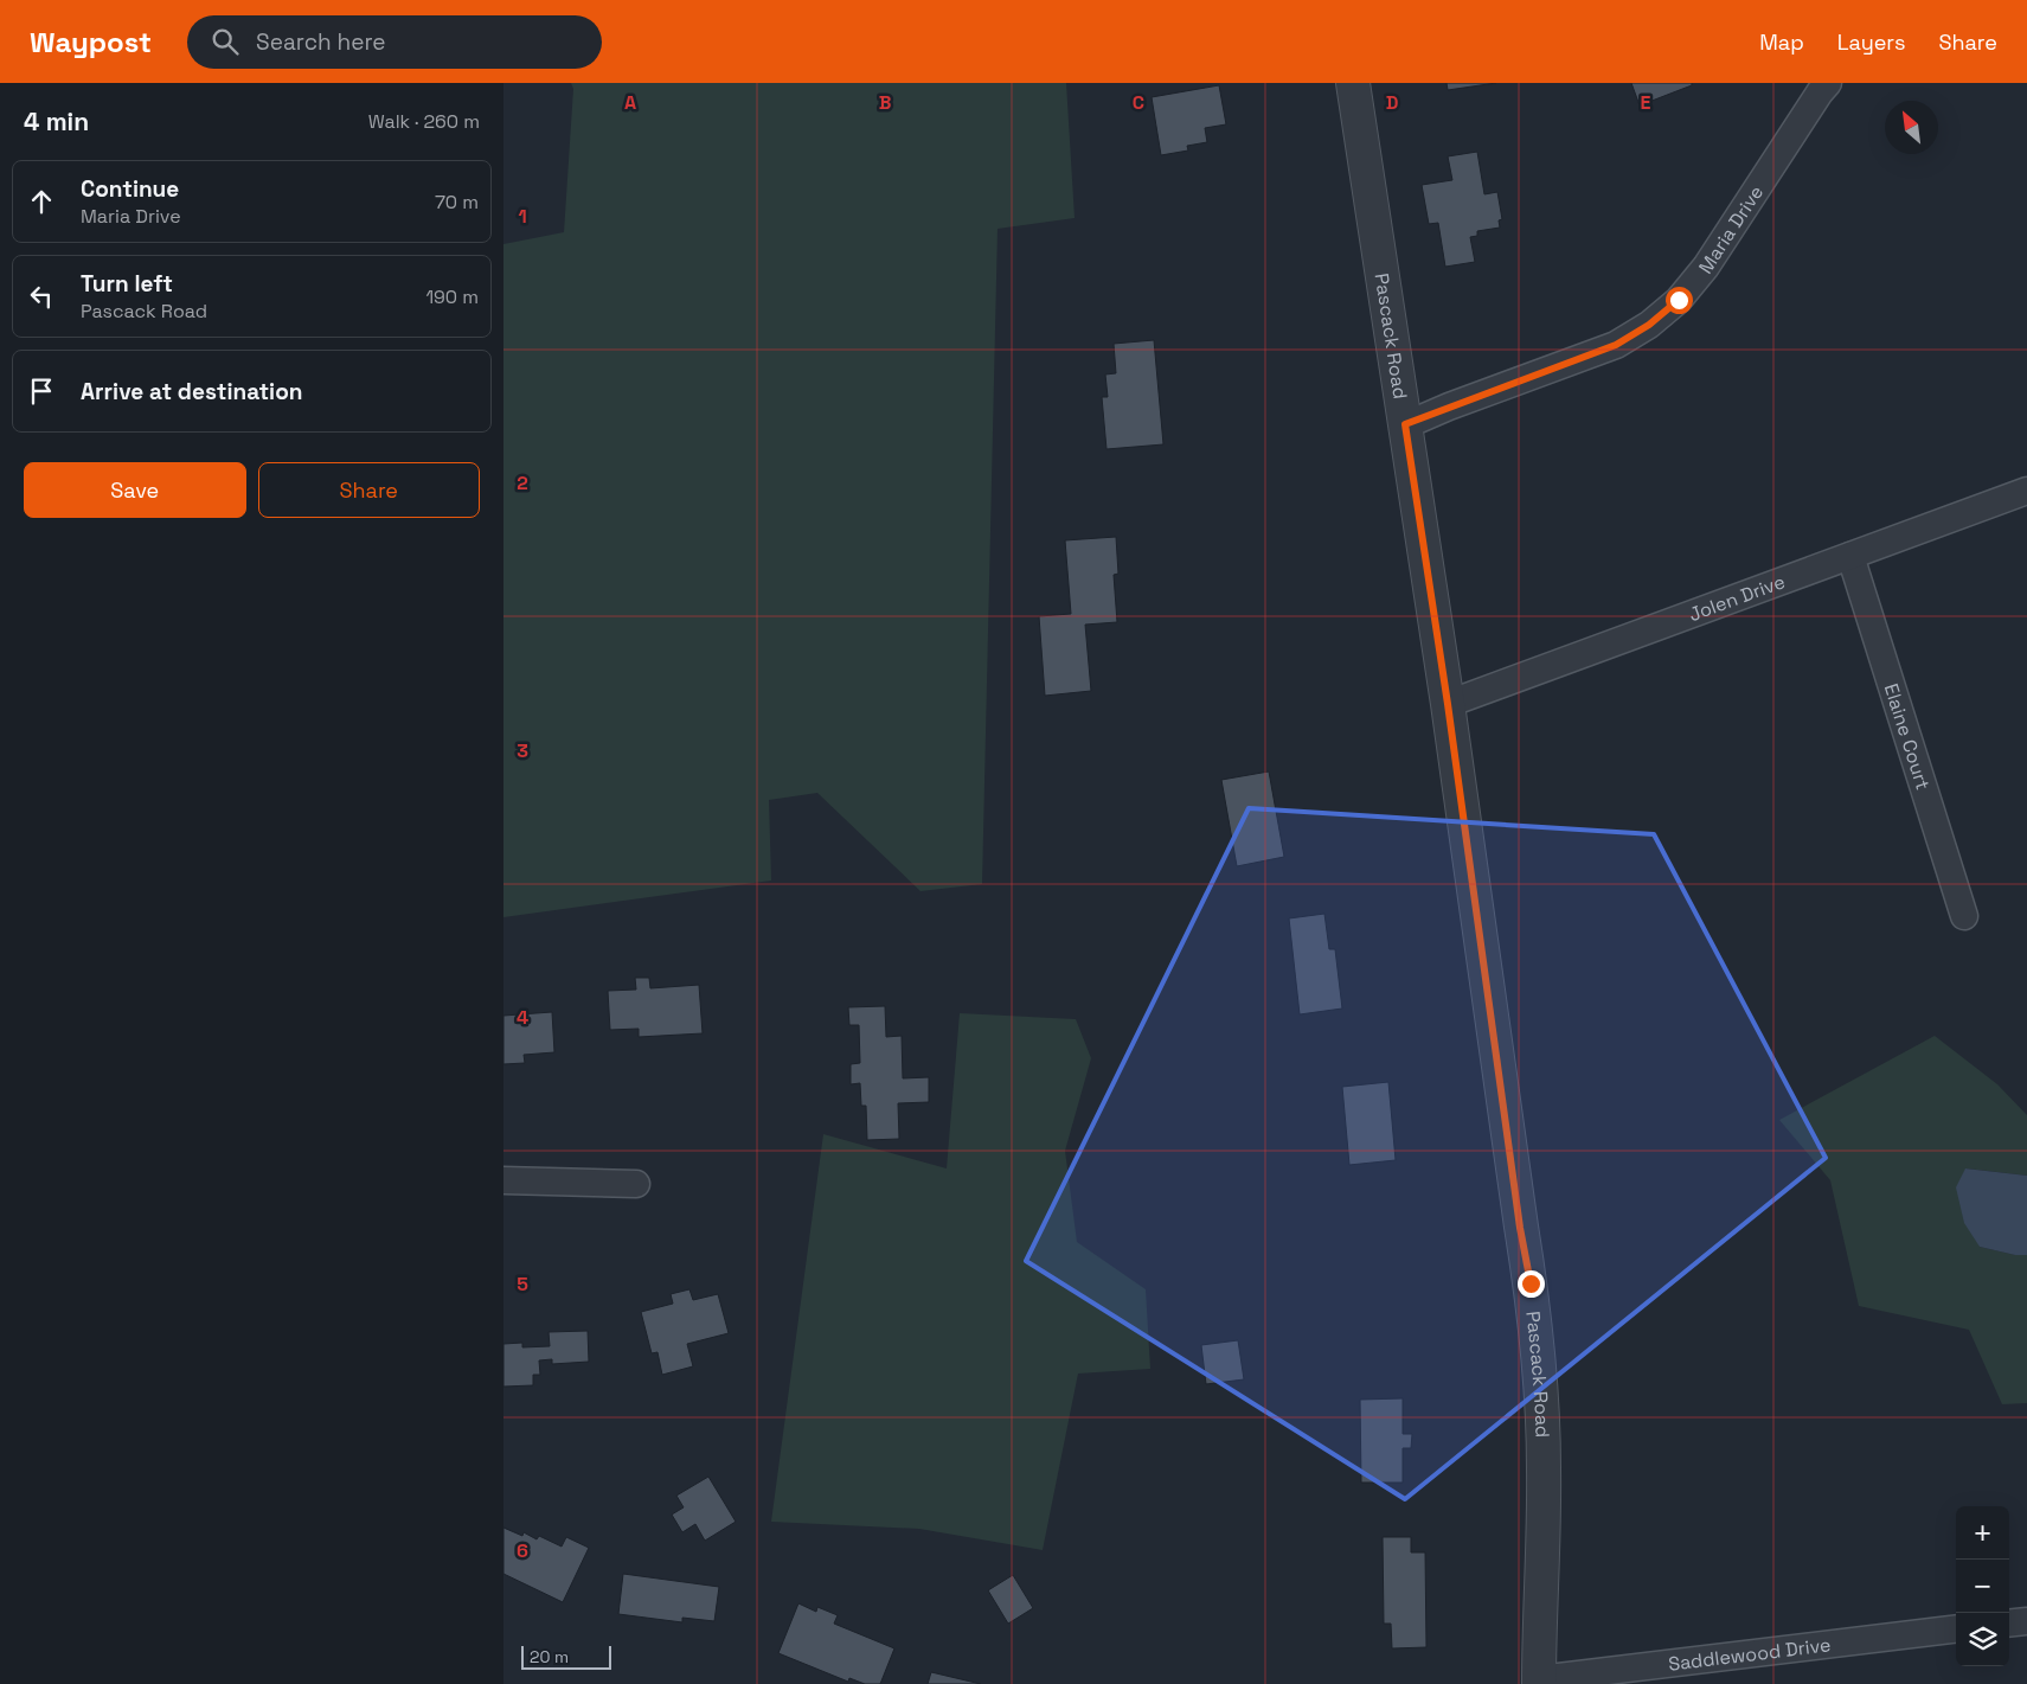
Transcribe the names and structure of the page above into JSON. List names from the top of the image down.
{
  "streets": {
    "street": [
      "Maria Drive",
      "Pascack Road",
      "Jolen Drive",
      "Elaine Court",
      "Saddlewood Drive"
    ]
  },
  "crossings": [
    ["Maria Drive", "Pascack Road"],
    ["Pascack Road", "Jolen Drive"],
    ["Pascack Road", "Saddlewood Drive"],
    ["Jolen Drive", "Elaine Court"]
  ],
  "scale_bar": "20 m",
  "north": "top left",
  "page": {
    "header": "Waypost",
    "search": "Search here",
    "nav": ["Map", "Layers", "Share"],
    "heading": ["4 min", "Walk · 260 m"],
    "list": [
      ["Continue", "Maria Drive", "70 m"],
      ["Turn left", "Pascack Road", "190 m"],
      "Arrive at destination"
    ],
    "buttons": ["Save", "Share"],
    "map_buttons": ["+", "−"],
    "scale": "20 m"
  },
  "grid": {
    "columns": [
      "A",
      "B",
      "C",
      "D",
      "E"
    ],
    "rows": [
      "1",
      "2",
      "3",
      "4",
      "5",
      "6"
    ]
  }
}
